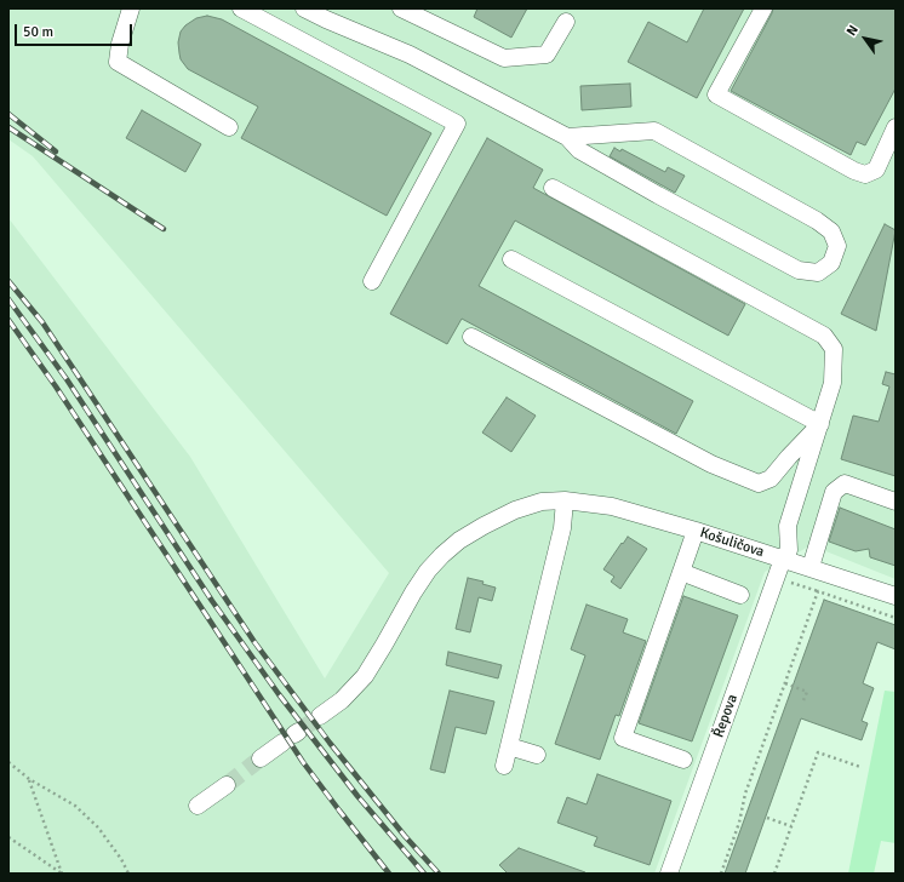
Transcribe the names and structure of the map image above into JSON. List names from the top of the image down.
{
  "streets": {
    "street": ["Košuličova", "Řepova"]
  },
  "crossings": [
    ["Košuličova", "Řepova"]
  ],
  "scale_bar": "50 m",
  "north": "top left"
}
